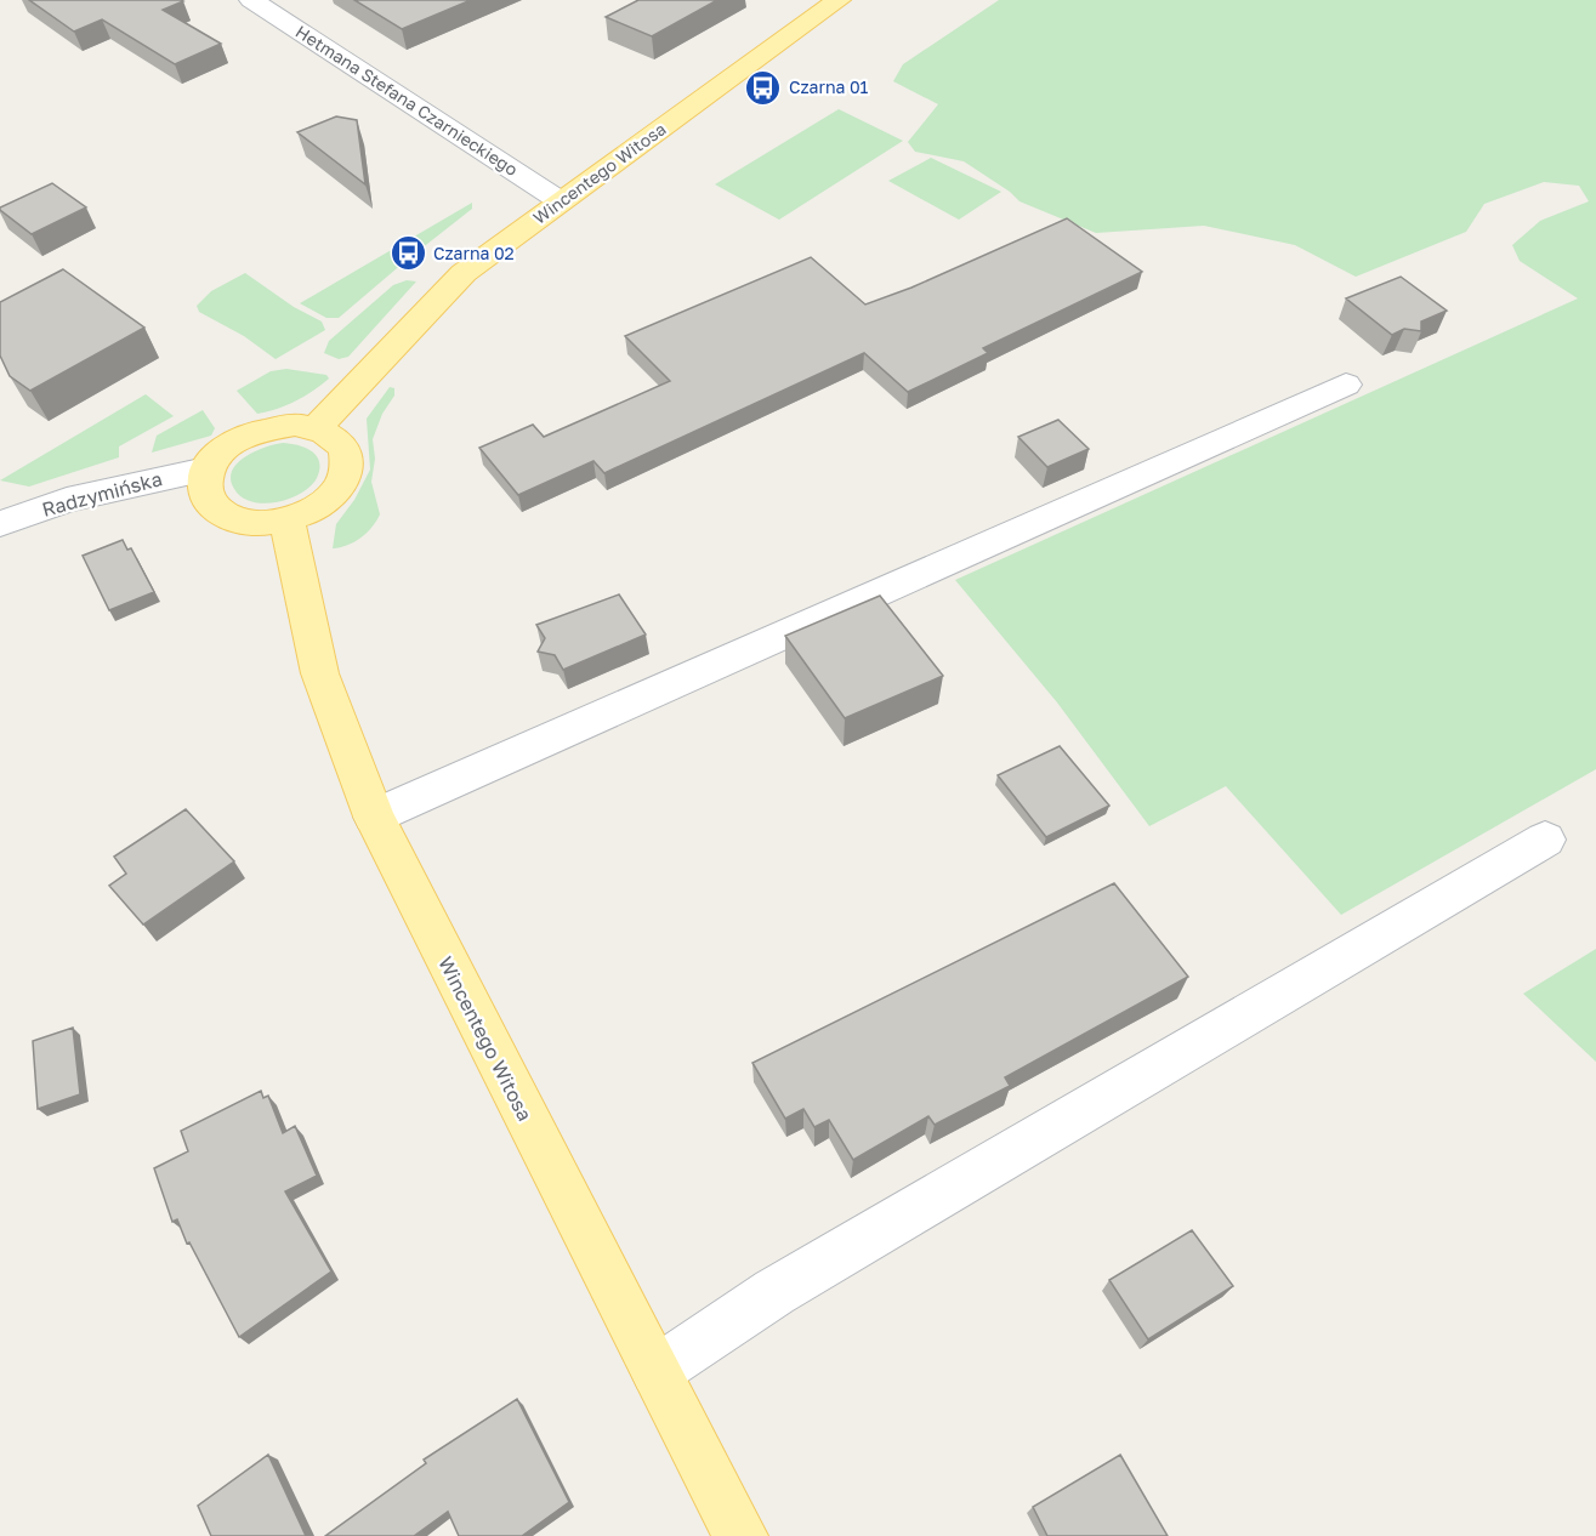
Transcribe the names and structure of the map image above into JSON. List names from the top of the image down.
{
  "streets": {
    "main road": ["Wincentego Witosa"],
    "street": ["Hetmana Stefana Czarnieckiego", "Radzymińska"]
  },
  "crossings": [
    ["Hetmana Stefana Czarnieckiego", "Wincentego Witosa"],
    ["Wincentego Witosa", "Radzymińska"]
  ],
  "places": {
    "bus stop": ["Czarna 01", "Czarna 02"]
  }
}
